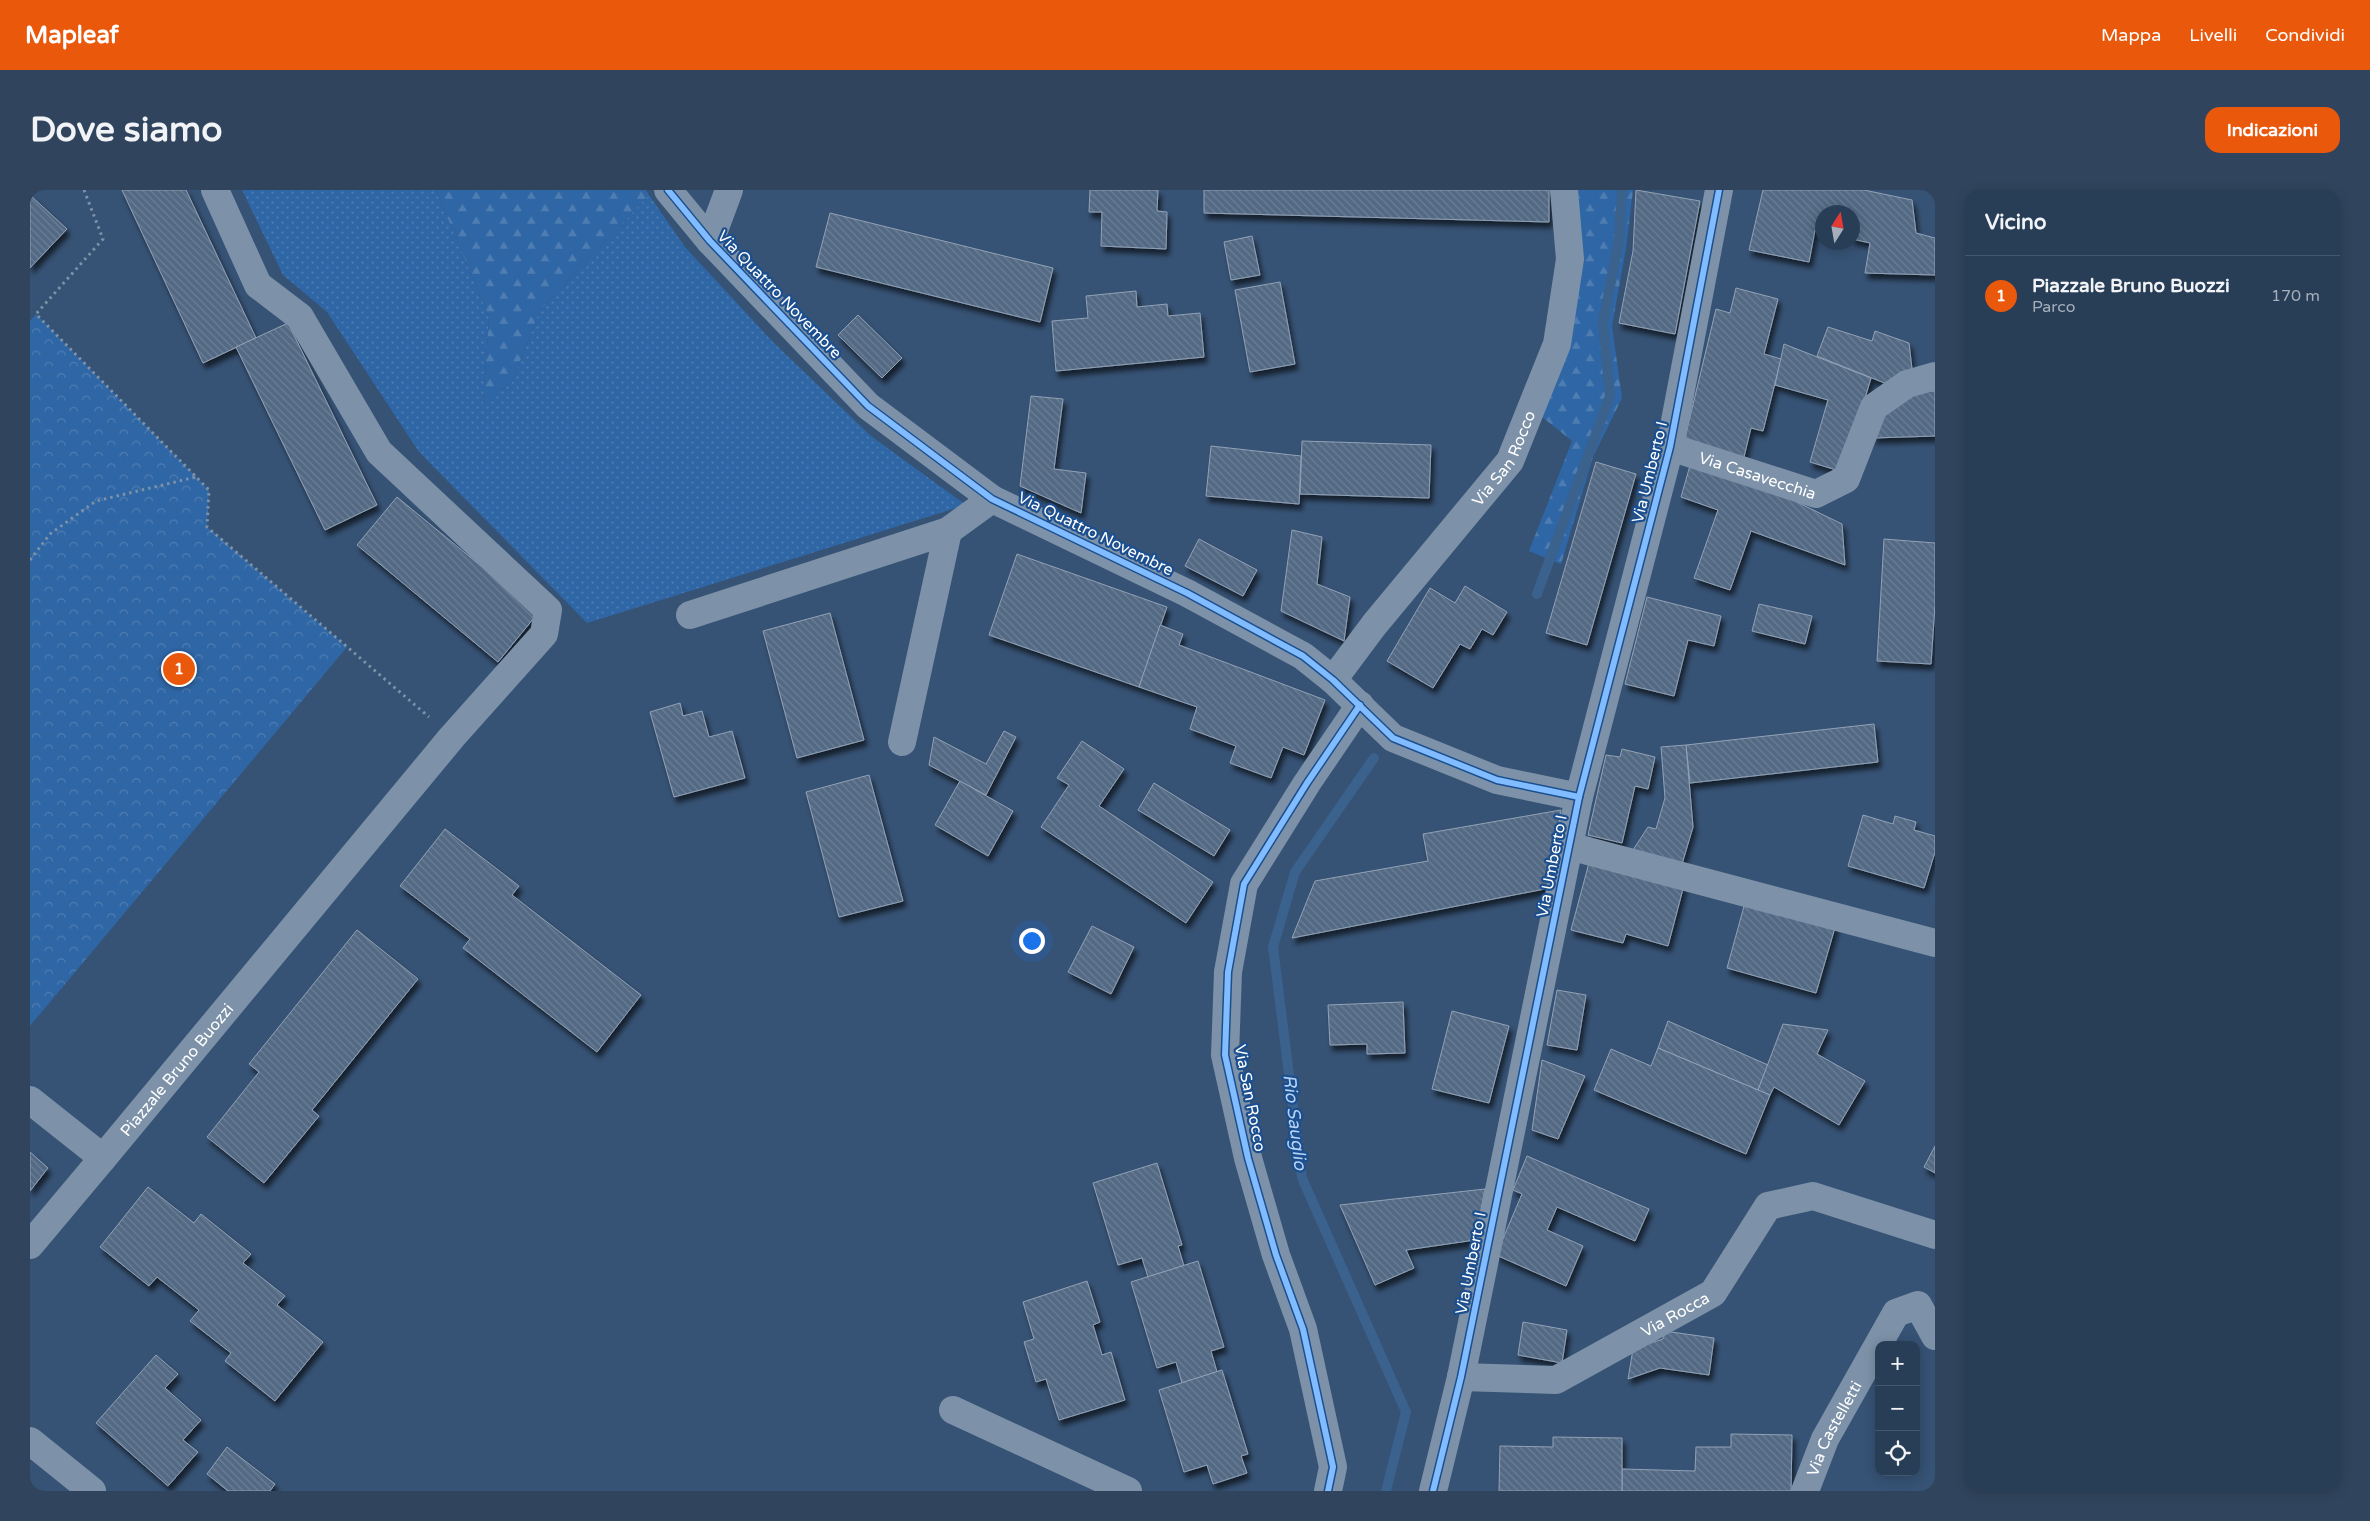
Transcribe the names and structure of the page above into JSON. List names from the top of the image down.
{
  "streets": {
    "street": [
      "Via Quattro Novembre",
      "Via San Rocco",
      "Via Umberto I",
      "Via Casavecchia",
      "Piazzale Bruno Buozzi",
      "Via Rocca",
      "Via Castelletti"
    ]
  },
  "crossings": [
    ["Via Quattro Novembre", "Via San Rocco"],
    ["Via Quattro Novembre", "Via Umberto I"],
    ["Via Umberto I", "Via Casavecchia"],
    ["Via Umberto I", "Via Rocca"]
  ],
  "water": ["Rio Sauglio"],
  "north": "top",
  "page": {
    "header": "Mapleaf",
    "nav": ["Mappa", "Livelli", "Condividi"],
    "buttons": "Indicazioni",
    "title": "Dove siamo",
    "heading": "Vicino",
    "list": [
      {
        "mark": "1",
        "name": "Piazzale Bruno Buozzi",
        "note": "Parco",
        "value": "170 m"
      }
    ],
    "pins": "1",
    "map_buttons": ["+", "−"]
  }
}
